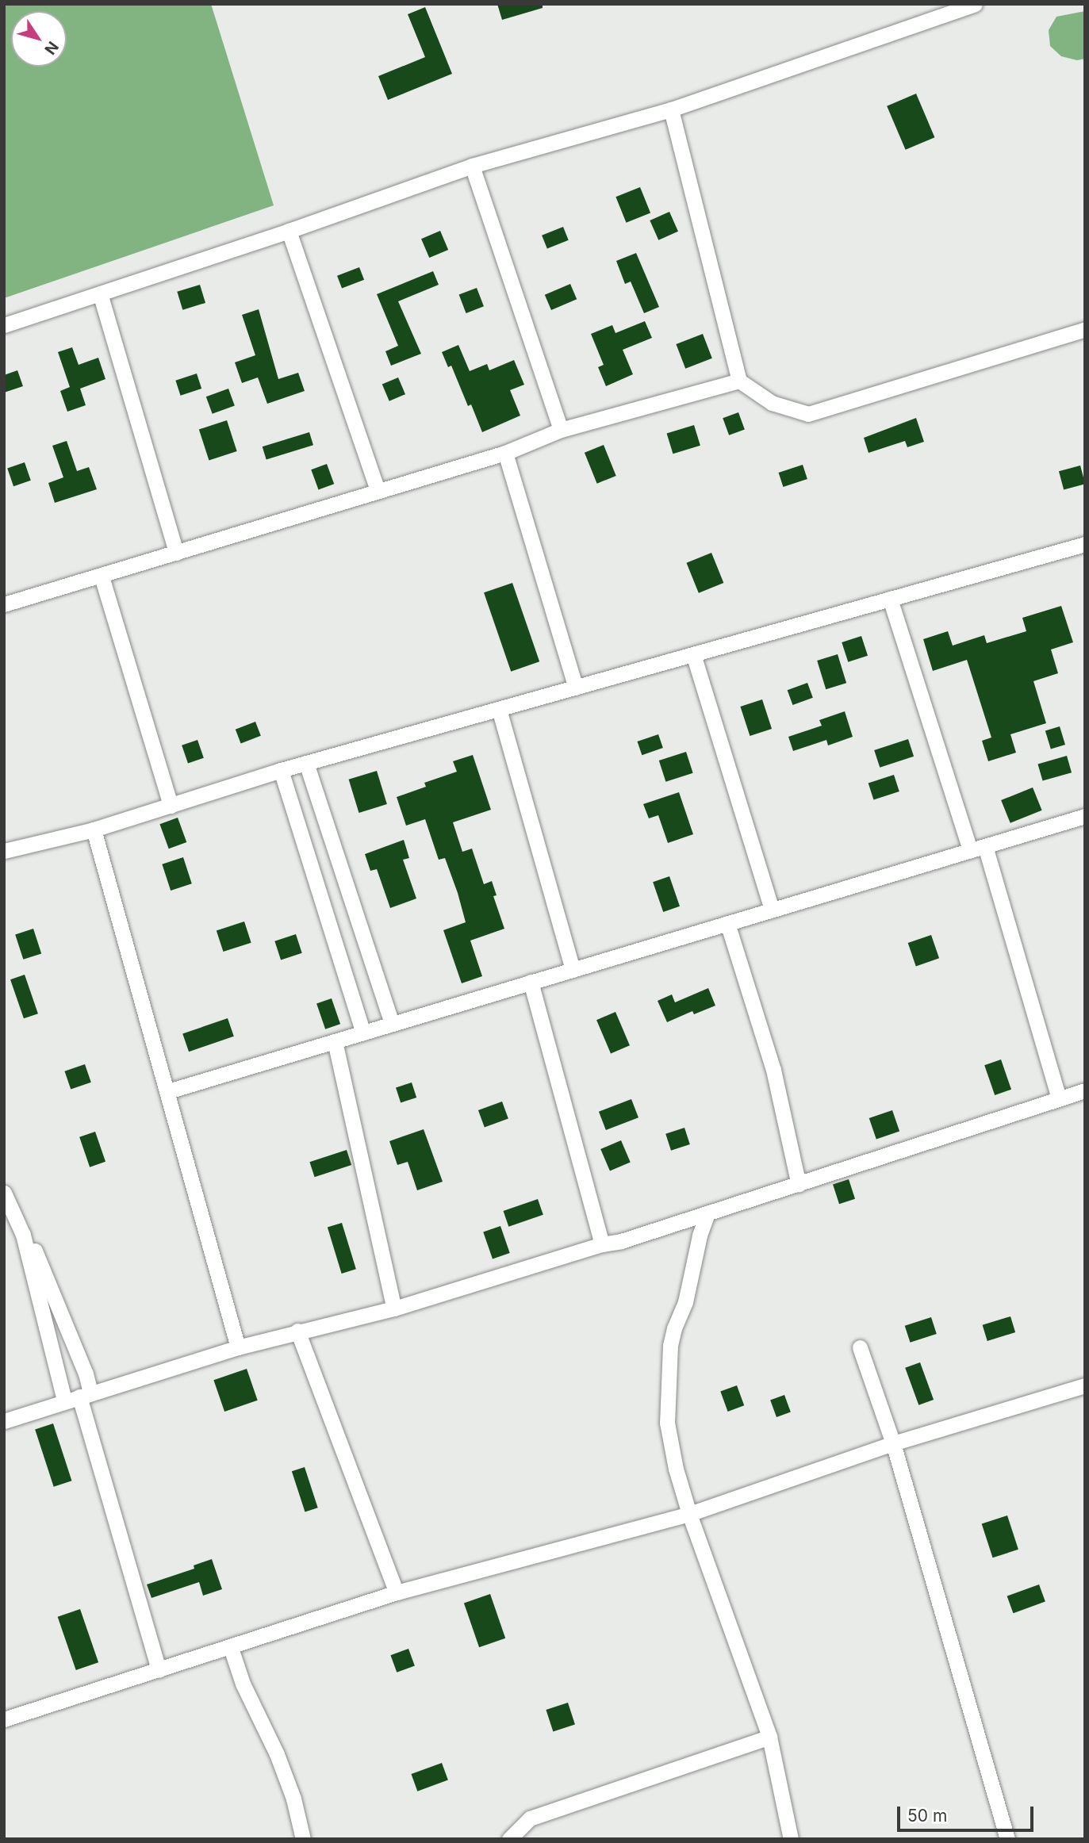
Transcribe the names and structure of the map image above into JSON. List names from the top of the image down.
{
  "scale_bar": "50 m",
  "north": "bottom right"
}
